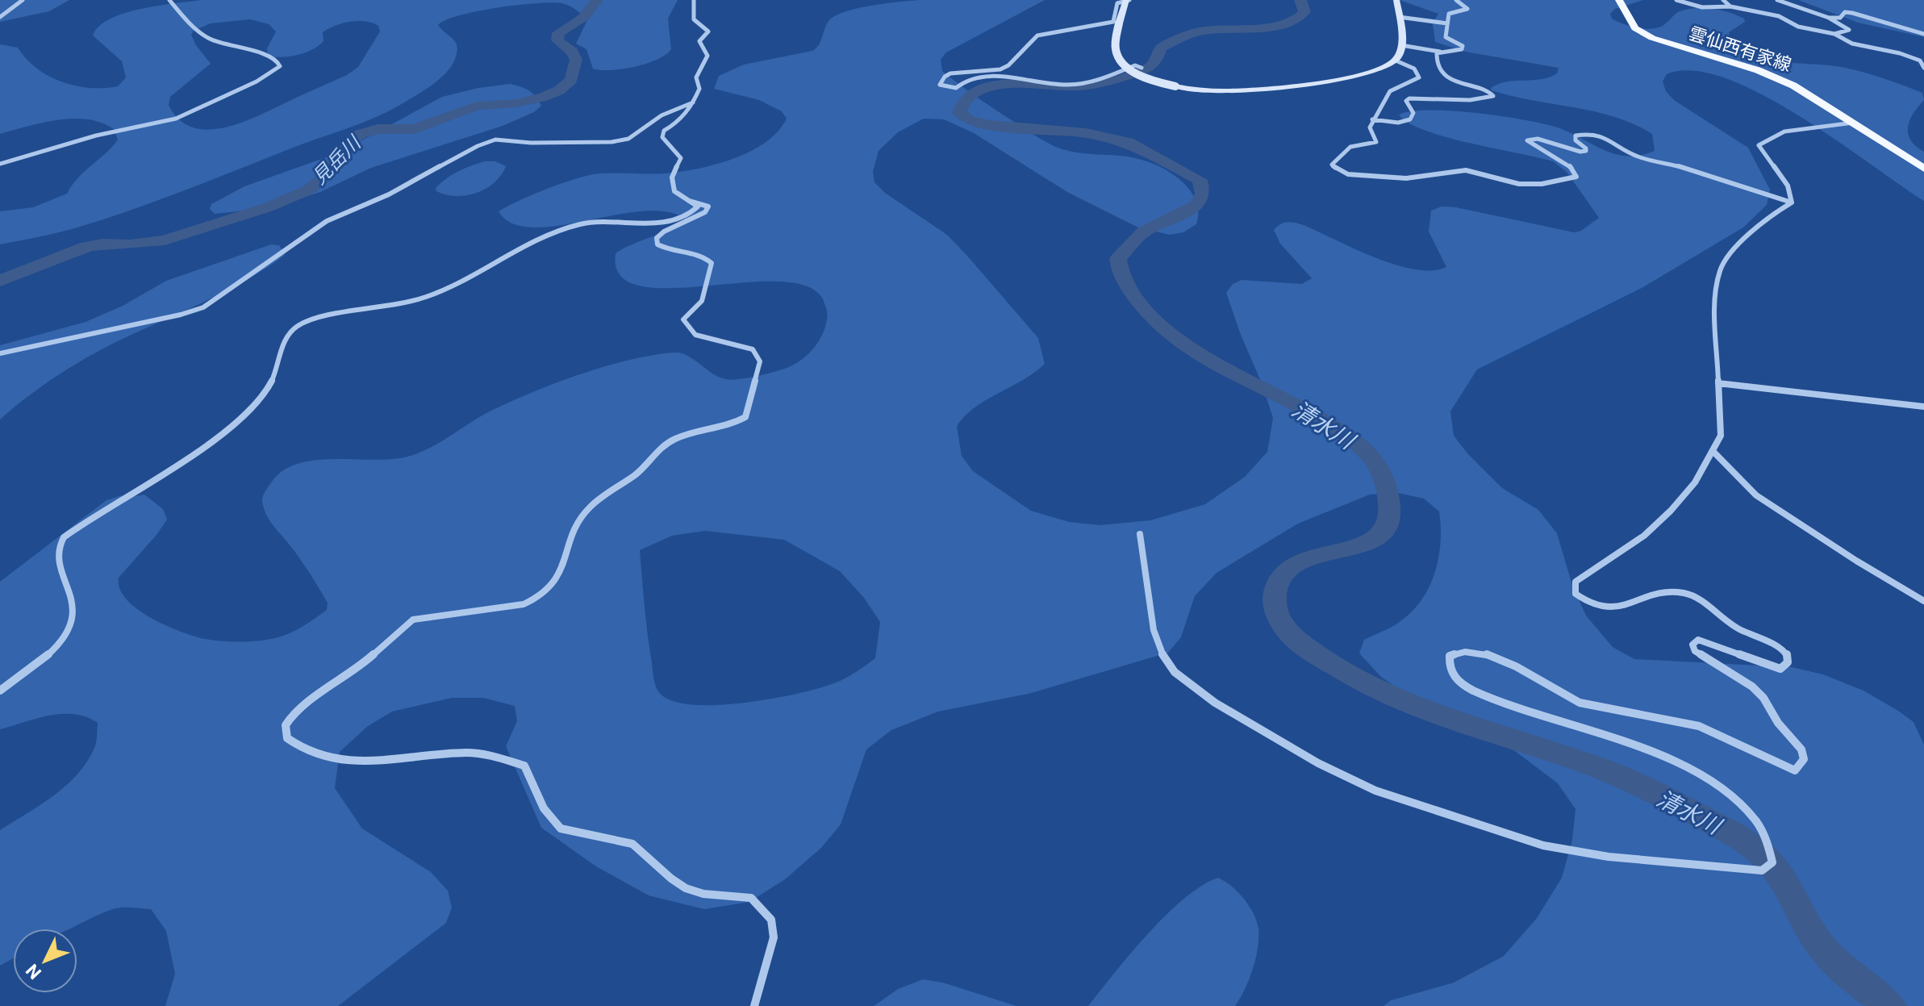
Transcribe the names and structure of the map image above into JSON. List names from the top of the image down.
{
  "streets": {
    "main road": ["雲仙西有家線"]
  },
  "water": ["見岳川", "清水川"],
  "north": "bottom left"
}
